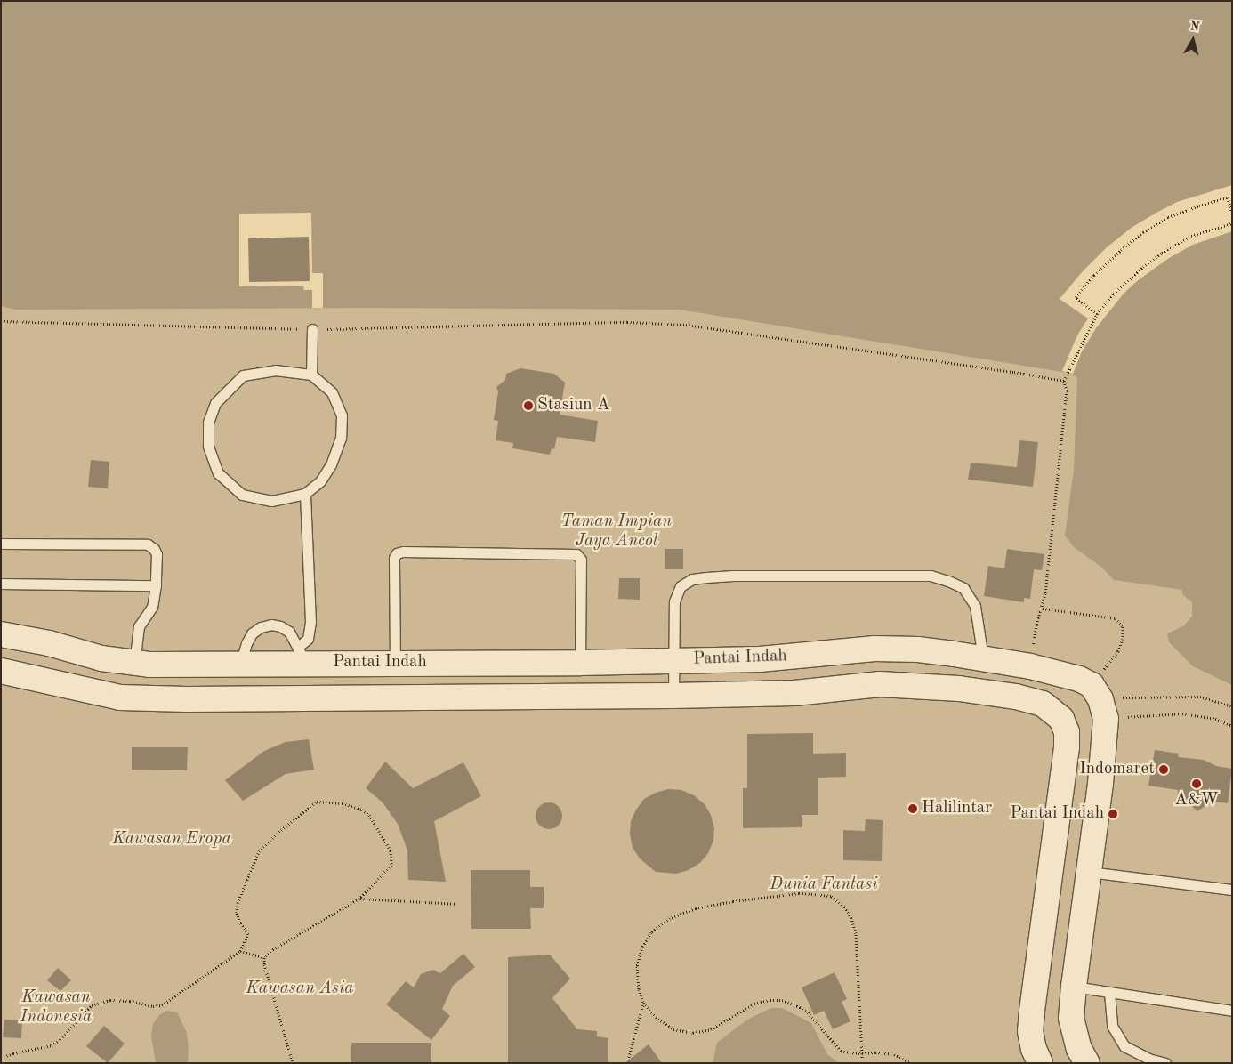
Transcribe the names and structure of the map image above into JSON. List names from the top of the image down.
{
  "streets": {
    "street": ["Pantai Indah"]
  },
  "parks": [
    "Taman Impian Jaya Ancol",
    "Kawasan Eropa",
    "Dunia Fantasi",
    "Kawasan Asia",
    "Kawasan Indonesia"
  ],
  "places": [
    "Stasiun A",
    "Indomaret",
    "A&W",
    "Halilintar",
    "Pantai Indah"
  ],
  "north": "top"
}
